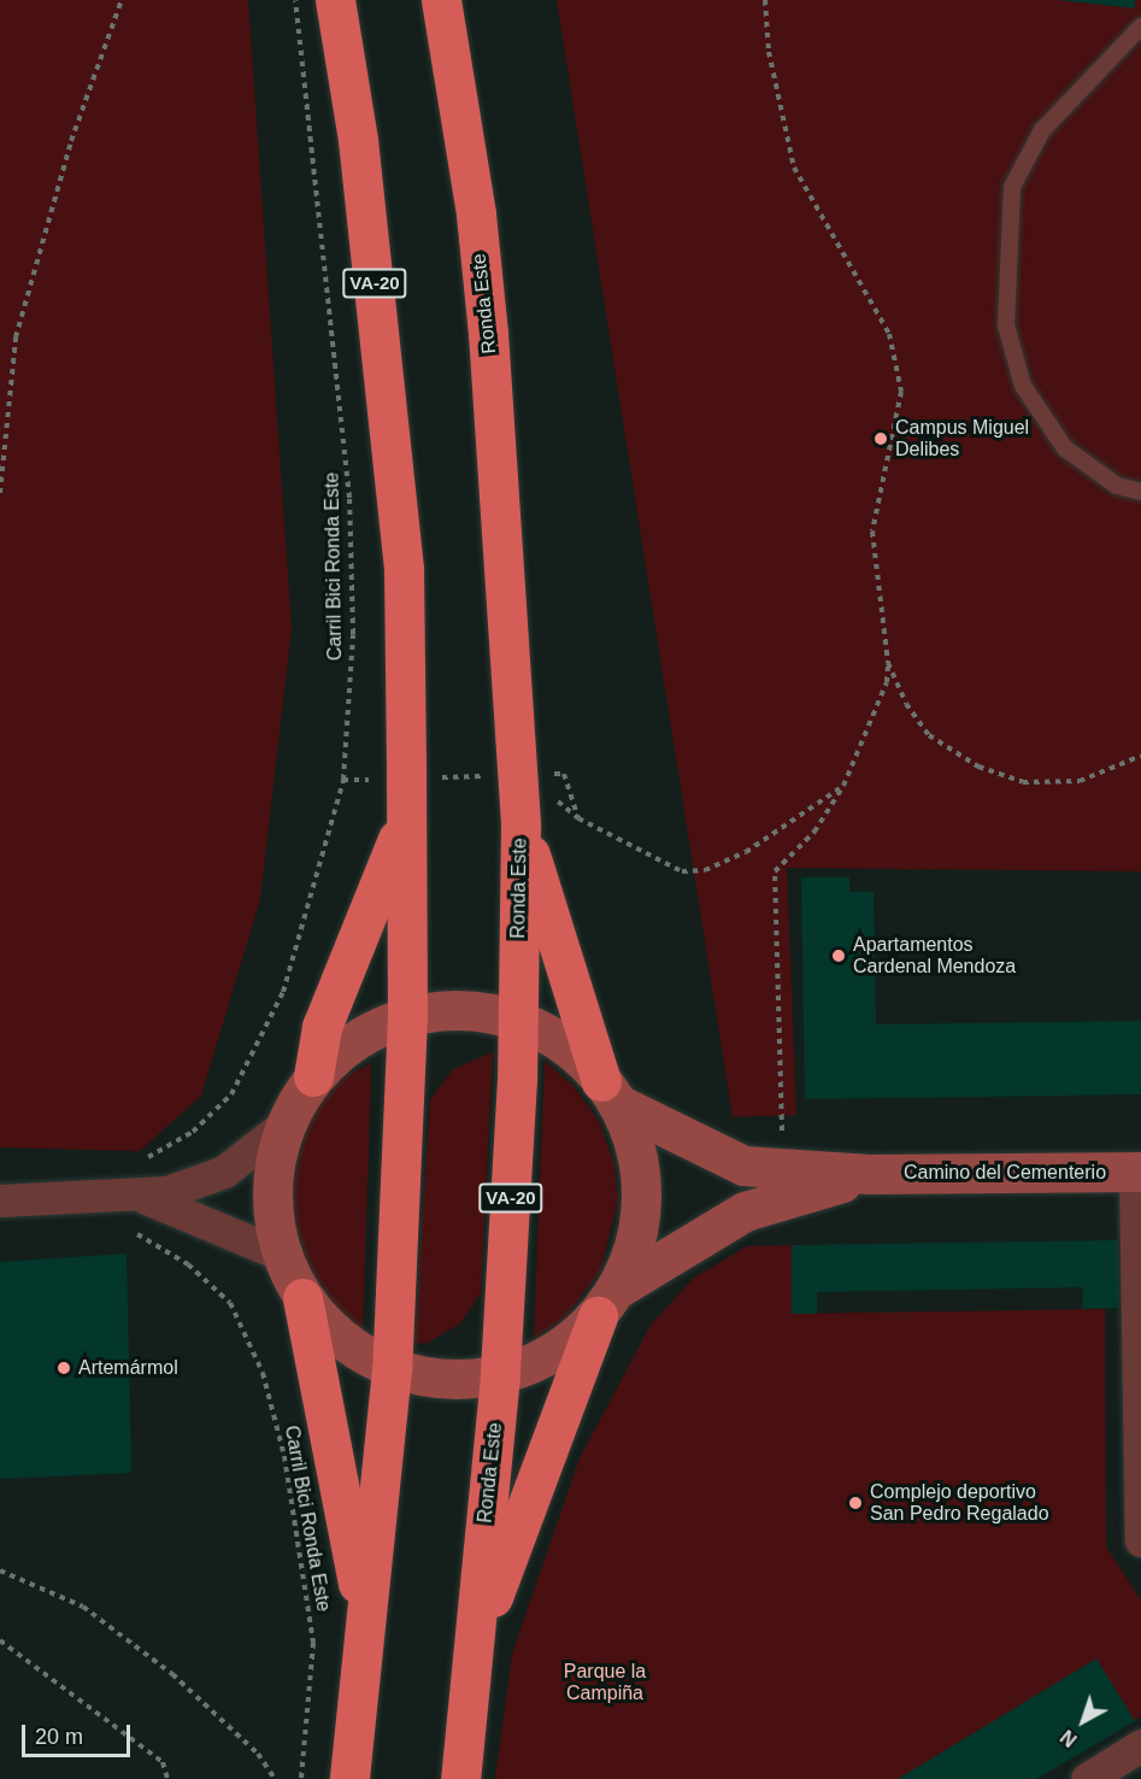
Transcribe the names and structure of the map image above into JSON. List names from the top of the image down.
{
  "streets": {
    "highway": ["VA-20", "Ronda Este"],
    "main road": ["Camino del Cementerio"],
    "path": ["Carril Bici Ronda Este"]
  },
  "crossings": [
    ["VA-20", "Camino del Cementerio"],
    ["Ronda Este", "Camino del Cementerio"]
  ],
  "parks": ["Parque la Campiña"],
  "places": [
    "Campus Miguel Delibes",
    "Apartamentos Cardenal Mendoza",
    "Artemármol",
    "Complejo deportivo San Pedro Regalado"
  ],
  "scale_bar": "20 m",
  "north": "bottom left"
}
